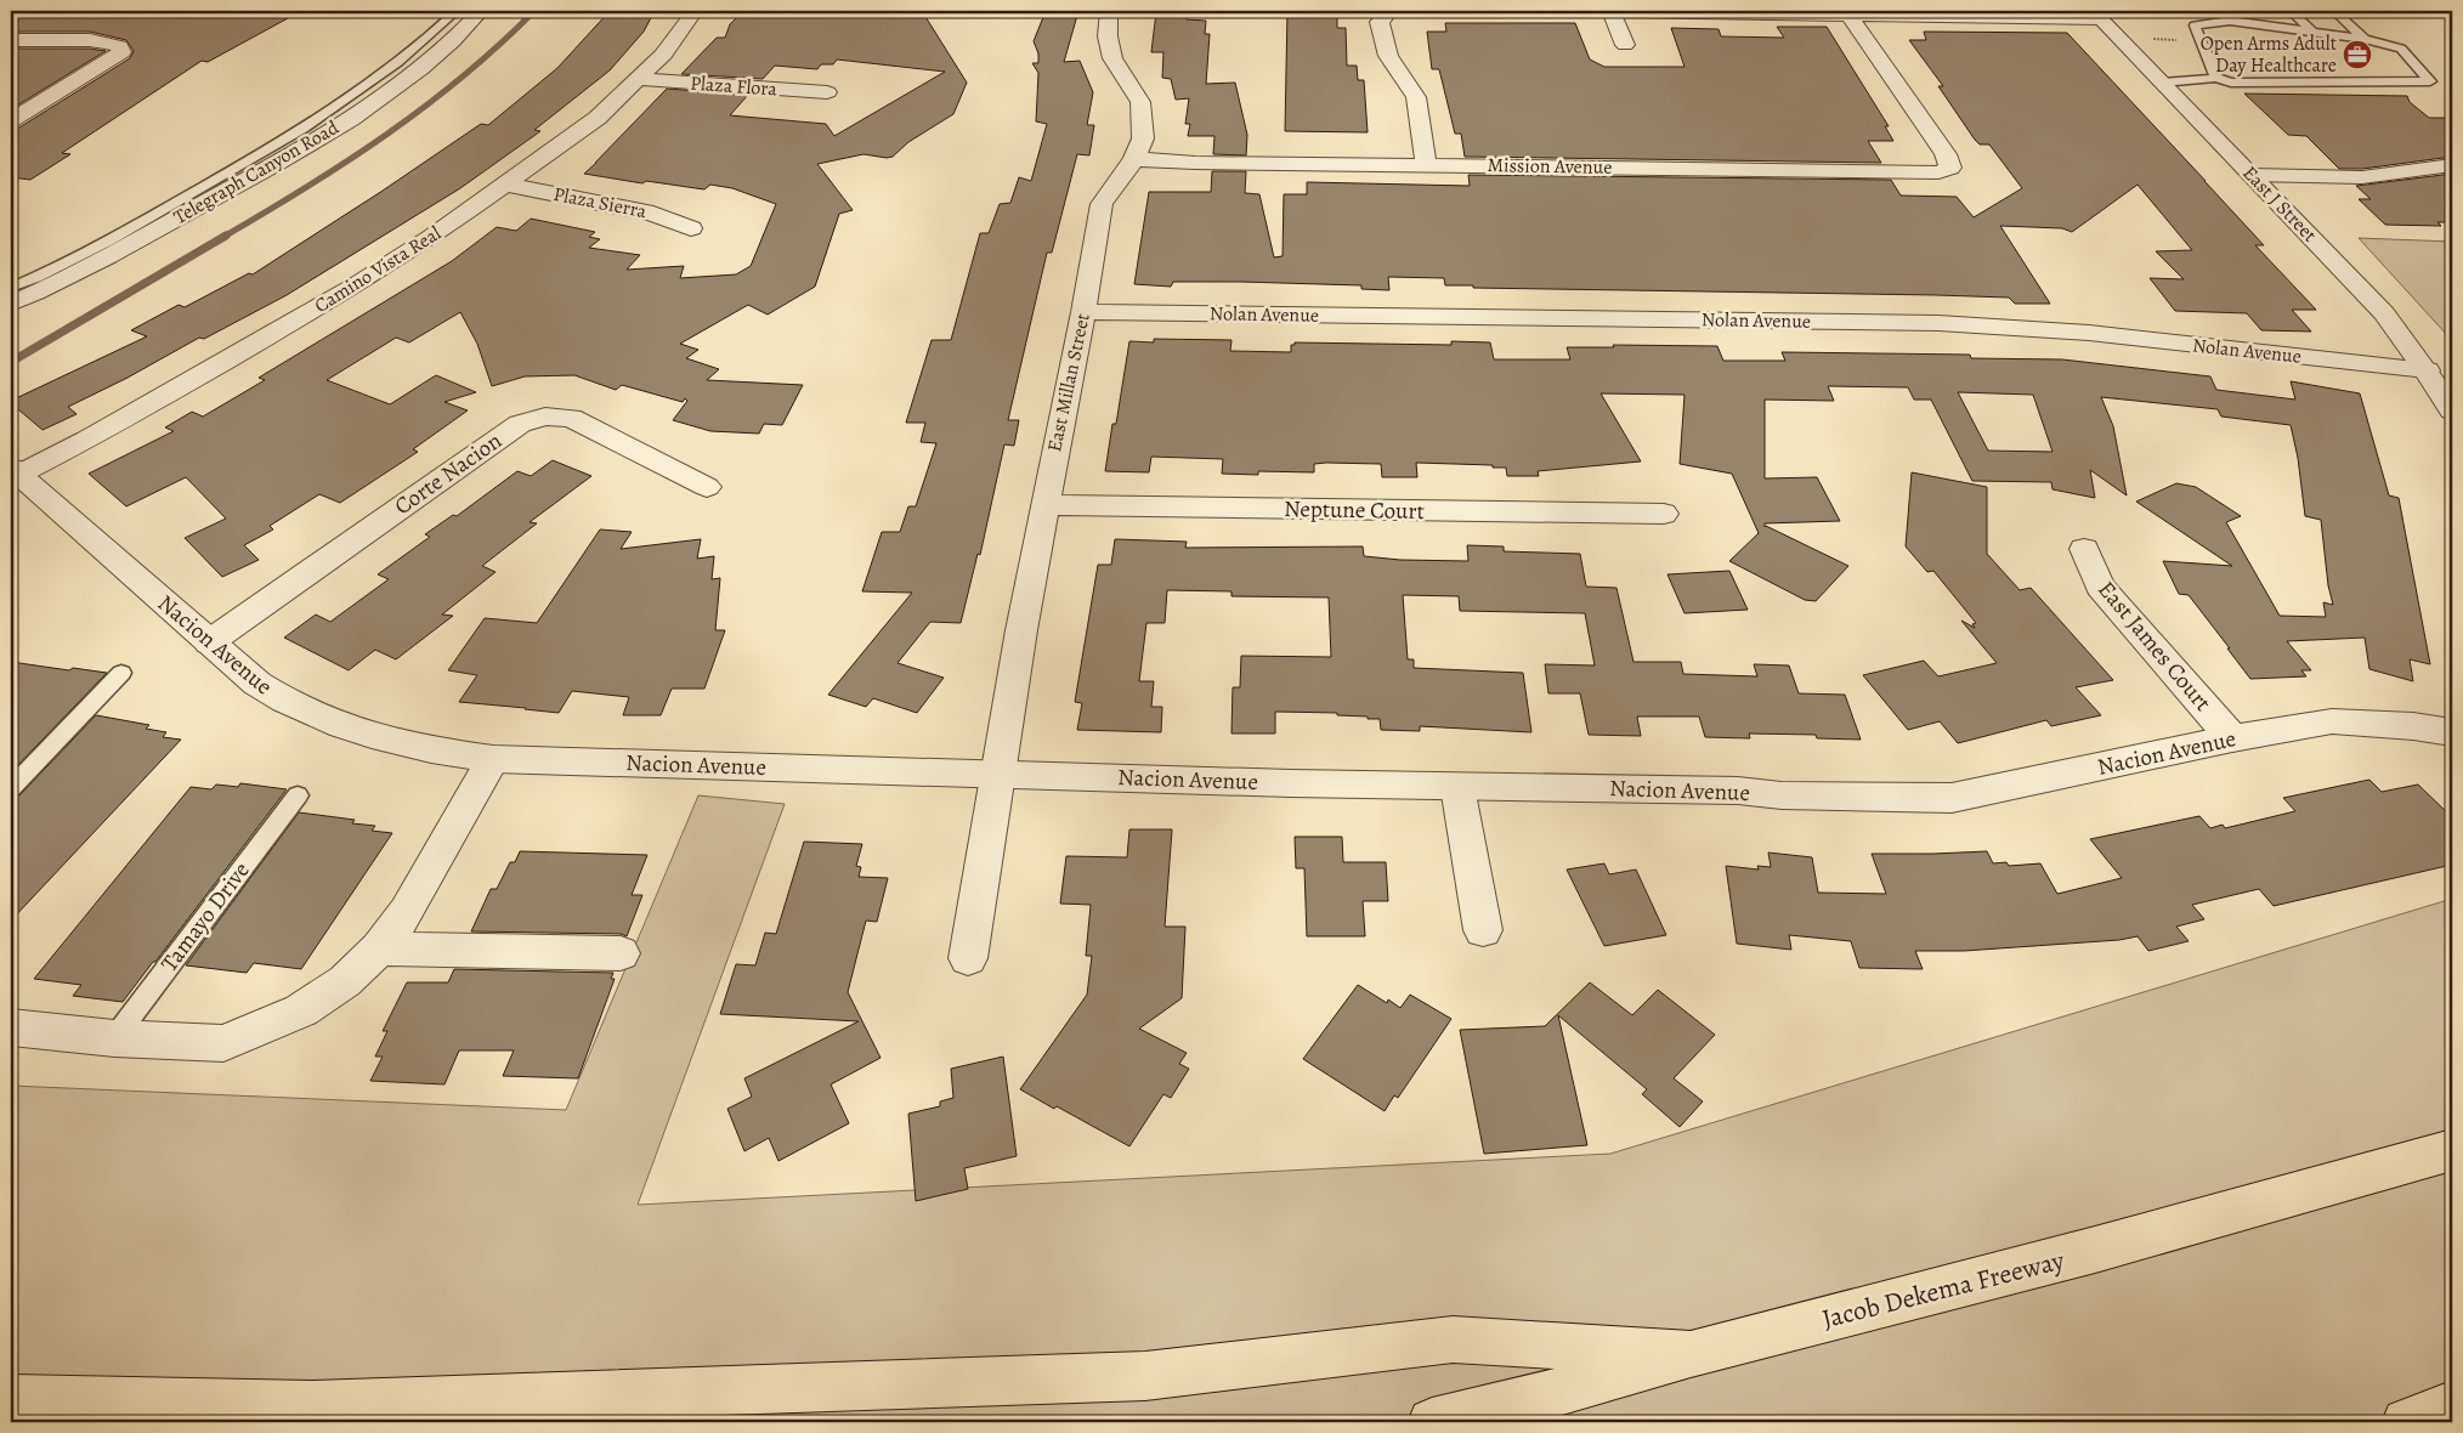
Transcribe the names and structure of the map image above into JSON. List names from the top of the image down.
{
  "streets": {
    "highway": ["Jacob Dekema Freeway"],
    "street": [
      "Plaza Flora",
      "Mission Avenue",
      "Telegraph Canyon Road",
      "Plaza Sierra",
      "East J Street",
      "Camino Vista Real",
      "Nolan Avenue",
      "East Millan Street",
      "Corte Nacion",
      "Neptune Court",
      "Nacion Avenue",
      "East James Court"
    ],
    "lane": ["Tamayo Drive"]
  },
  "crossings": [
    ["Plaza Flora", "Camino Vista Real"],
    ["Mission Avenue", "East Millan Street"],
    ["Plaza Sierra", "Camino Vista Real"],
    ["East J Street", "Nolan Avenue"],
    ["Camino Vista Real", "Nacion Avenue"],
    ["Nolan Avenue", "East Millan Street"],
    ["East Millan Street", "Neptune Court"],
    ["East Millan Street", "Nacion Avenue"],
    ["Corte Nacion", "Nacion Avenue"],
    ["Nacion Avenue", "East James Court"]
  ],
  "places": {
    "office": ["Open Arms Adult Day Healthcare"]
  }
}
